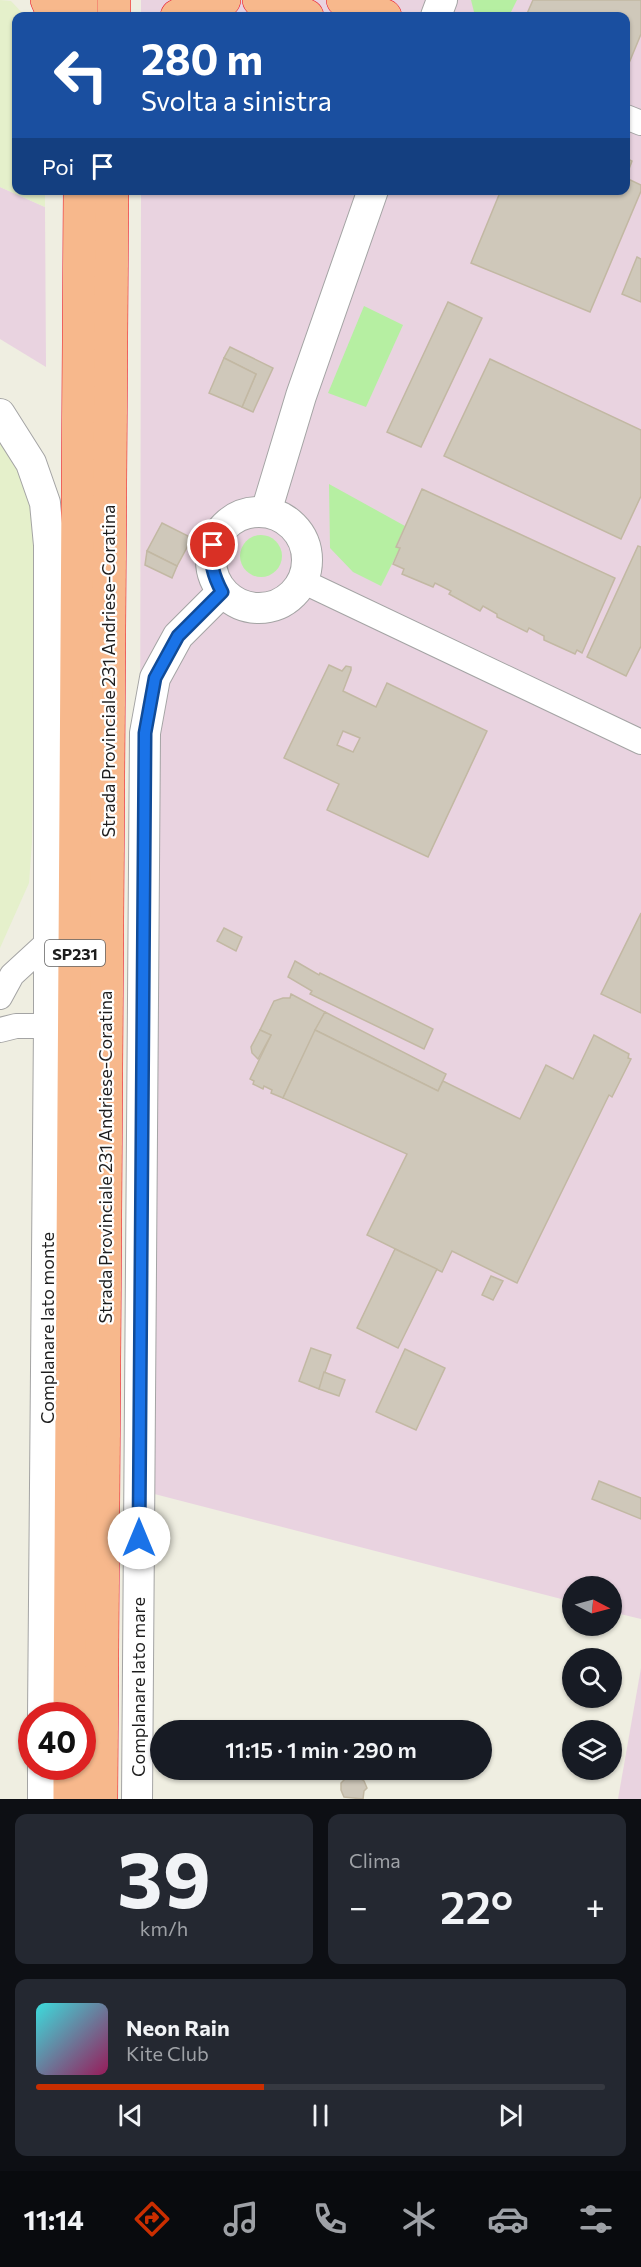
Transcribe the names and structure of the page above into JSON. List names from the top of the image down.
{
  "streets": {
    "highway": ["Strada Provinciale 231 Andriese-Coratina", "SP231"],
    "street": ["Complanare lato monte", "Complanare lato mare"]
  },
  "north": "right",
  "page": {
    "turn": ["280 m", "Svolta a sinistra"],
    "then": "Poi",
    "limit": "40",
    "trip": "11:15 · 1 min · 290 m",
    "tile": [
      ["39", "km/h"],
      "Clima"
    ],
    "heat": ["−", "22°", "+"],
    "song": ["Neon Rain", "Kite Club"],
    "tabs": "11:14"
  }
}
